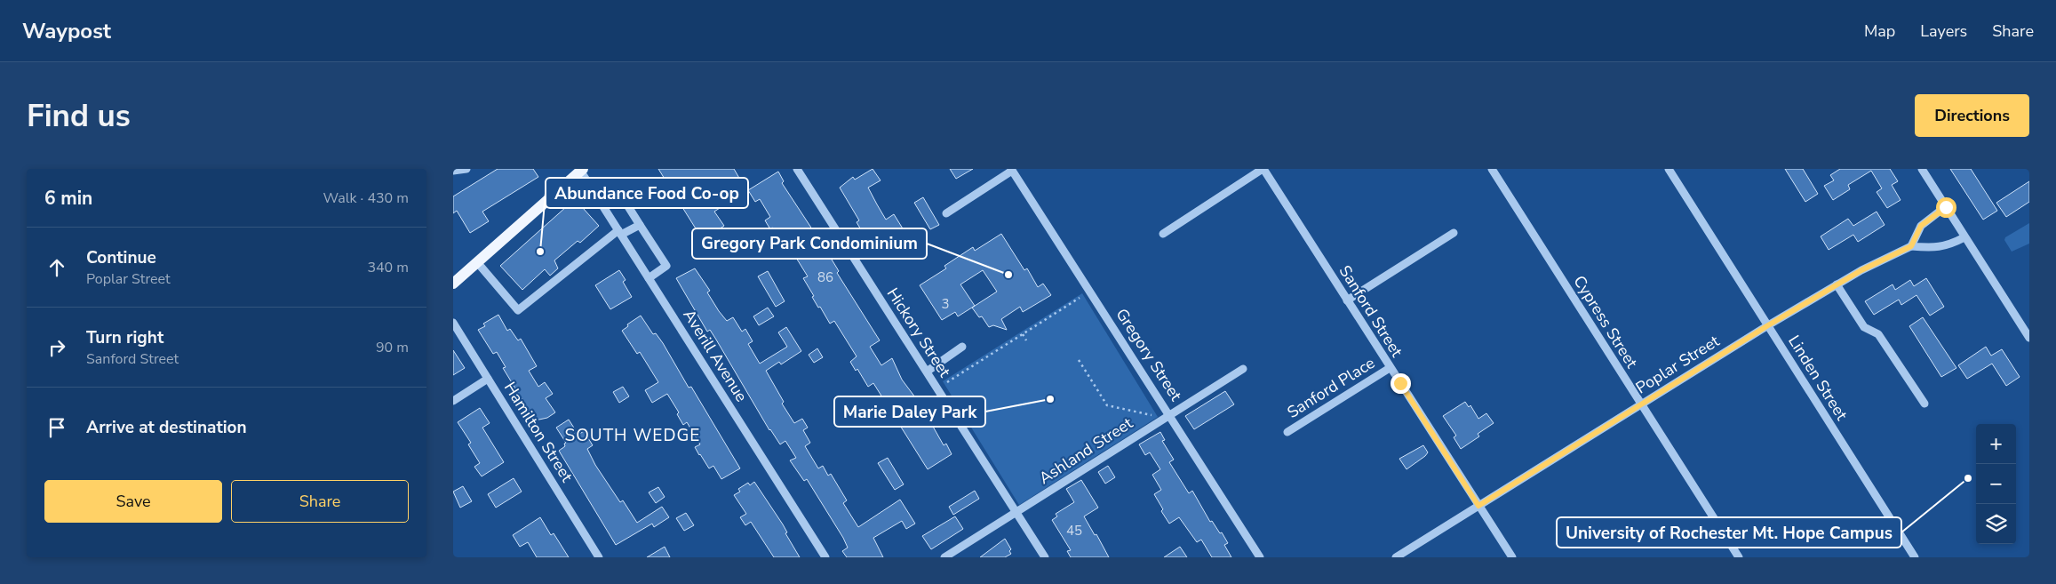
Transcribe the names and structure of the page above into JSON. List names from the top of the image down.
{
  "streets": {
    "street": [
      "Sanford Street",
      "Cypress Street",
      "Hickory Street",
      "Gregory Street",
      "Averill Avenue",
      "Poplar Street",
      "Linden Street",
      "Sanford Place",
      "Hamilton Street",
      "Ashland Street"
    ]
  },
  "crossings": [
    ["Sanford Street", "Poplar Street"],
    ["Sanford Street", "Sanford Place"],
    ["Cypress Street", "Poplar Street"],
    ["Hickory Street", "Ashland Street"],
    ["Gregory Street", "Ashland Street"],
    ["Poplar Street", "Linden Street"]
  ],
  "districts": ["SOUTH WEDGE"],
  "places": [
    "Abundance Food Co-op",
    "Gregory Park Condominium",
    "Marie Daley Park",
    "University of Rochester Mt. Hope Campus"
  ],
  "house_numbers": ["86", "3", "45"],
  "page": {
    "header": "Waypost",
    "nav": ["Map", "Layers", "Share"],
    "buttons": [
      "Directions",
      ["Save", "Share"]
    ],
    "title": "Find us",
    "heading": ["6 min", "Walk · 430 m"],
    "list": [
      ["Continue", "Poplar Street", "340 m"],
      ["Turn right", "Sanford Street", "90 m"],
      "Arrive at destination"
    ],
    "map_buttons": ["+", "−"]
  }
}
